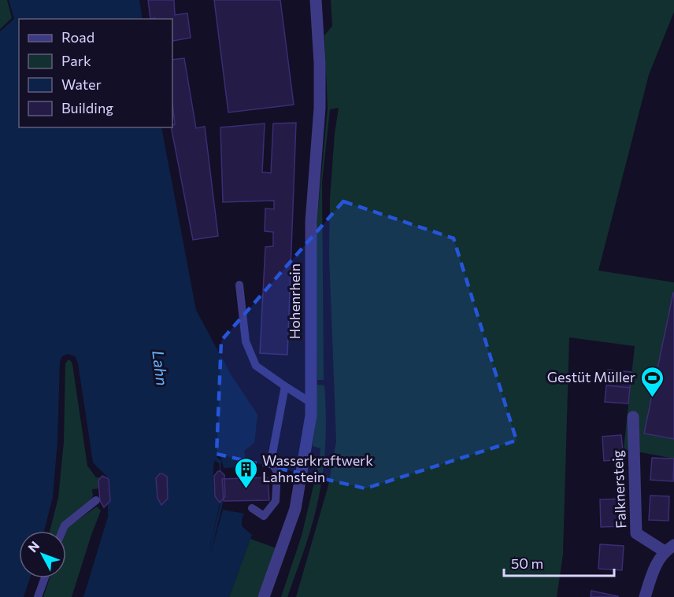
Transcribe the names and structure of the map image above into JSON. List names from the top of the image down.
{
  "streets": {
    "street": ["Hohenrhein", "Falknersteig"]
  },
  "water": ["Lahn"],
  "places": {
    "sports": ["Gestüt Müller"],
    "building": ["Wasserkraftwerk Lahnstein"]
  },
  "legend": [
    "Road",
    "Park",
    "Water",
    "Building"
  ],
  "scale_bar": "50 m",
  "north": "top left"
}
